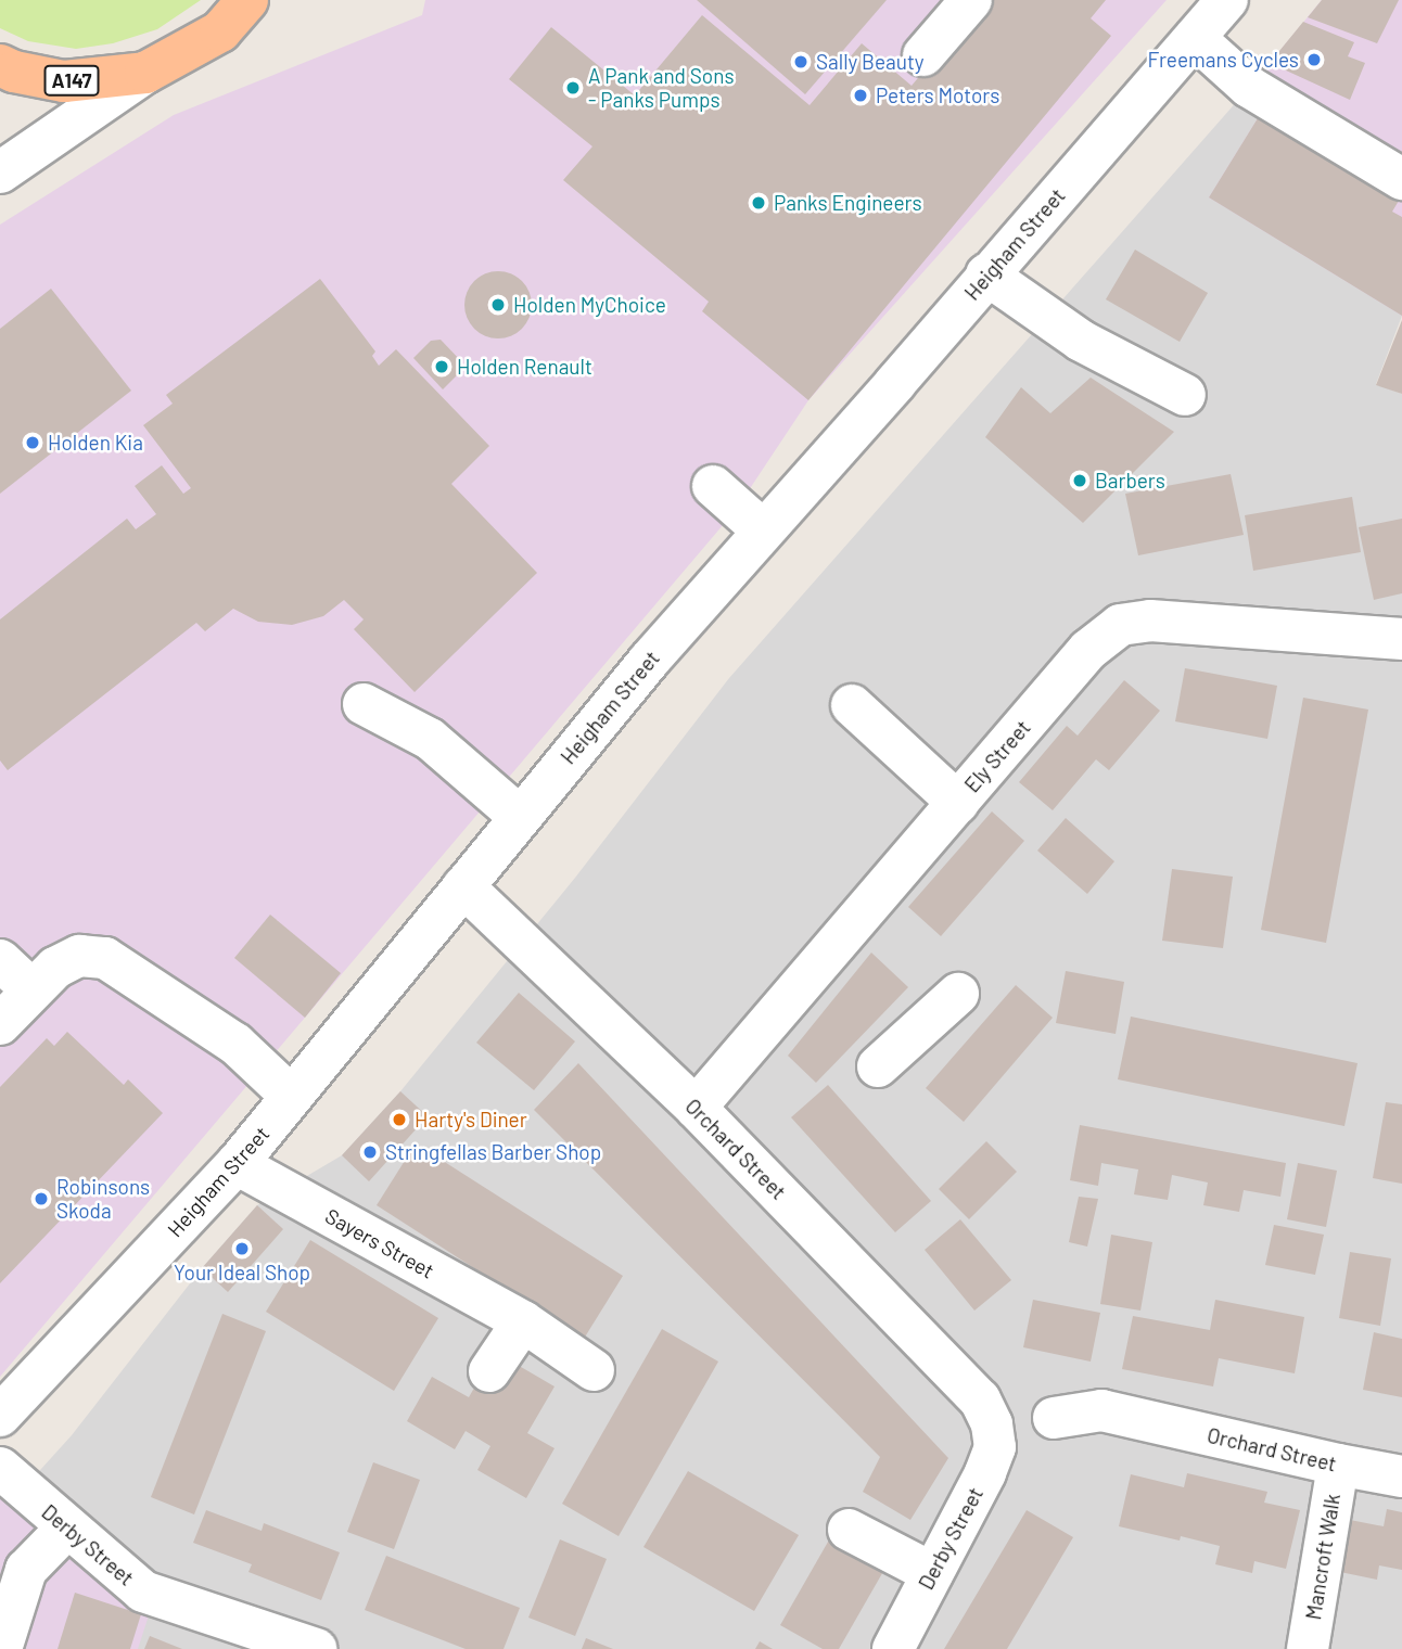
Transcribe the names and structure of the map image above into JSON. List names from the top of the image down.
{
  "streets": {
    "main road": ["A147"],
    "street": [
      "Heigham Street",
      "Ely Street",
      "Orchard Street",
      "Sayers Street",
      "Derby Street",
      "Mancroft Walk"
    ]
  },
  "crossings": [
    ["Heigham Street", "Orchard Street"],
    ["Heigham Street", "Sayers Street"],
    ["Ely Street", "Orchard Street"],
    ["Orchard Street", "Derby Street"],
    ["Orchard Street", "Mancroft Walk"]
  ],
  "places": [
    "Freemans Cycles",
    "Sally Beauty",
    "A Pank and Sons - Panks Pumps",
    "Peters Motors",
    "Panks Engineers",
    "Holden MyChoice",
    "Holden Renault",
    "Holden Kia",
    "Barbers",
    "Harty's Diner",
    "Stringfellas Barber Shop",
    "Robinsons Skoda",
    "Your Ideal Shop"
  ]
}
